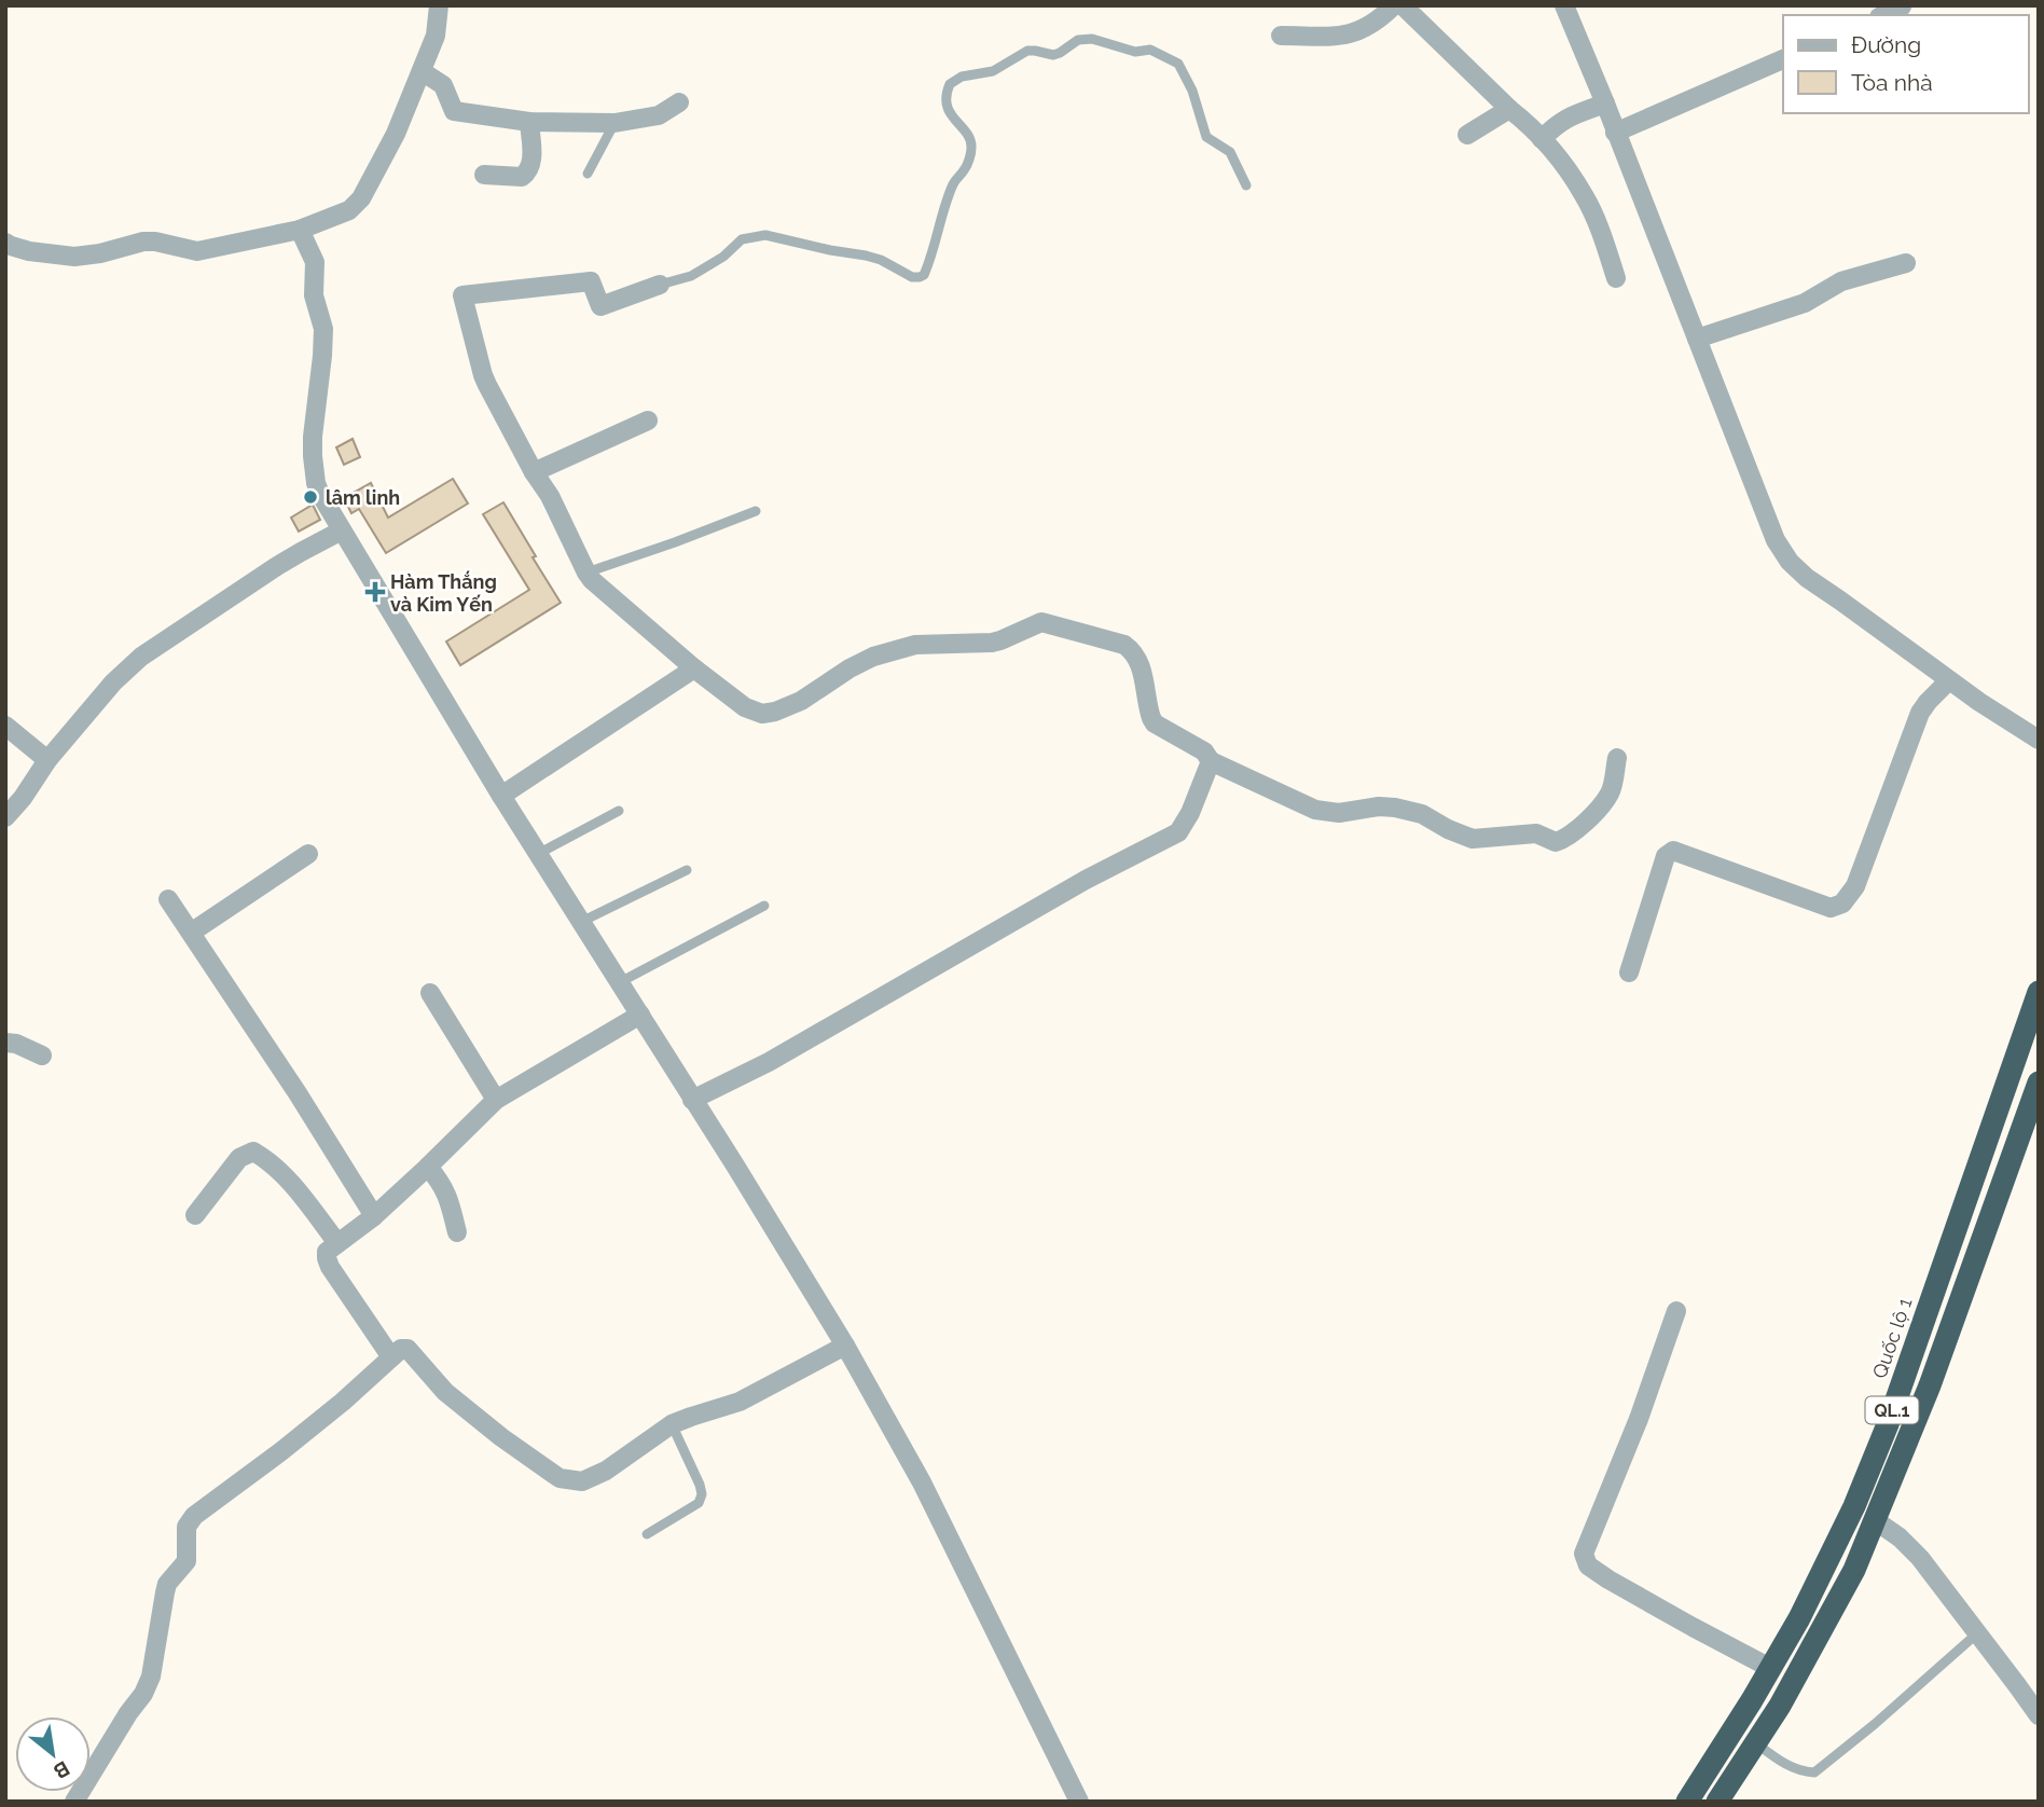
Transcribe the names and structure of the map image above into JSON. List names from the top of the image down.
{
  "streets": {
    "highway": ["Quốc lộ 1", "QL.1"]
  },
  "places": {
    "other": ["lâm linh"],
    "health": ["Hàm Thắng và Kim Yến"]
  },
  "legend": ["Đường", "Tòa nhà"],
  "north": "bottom right"
}
